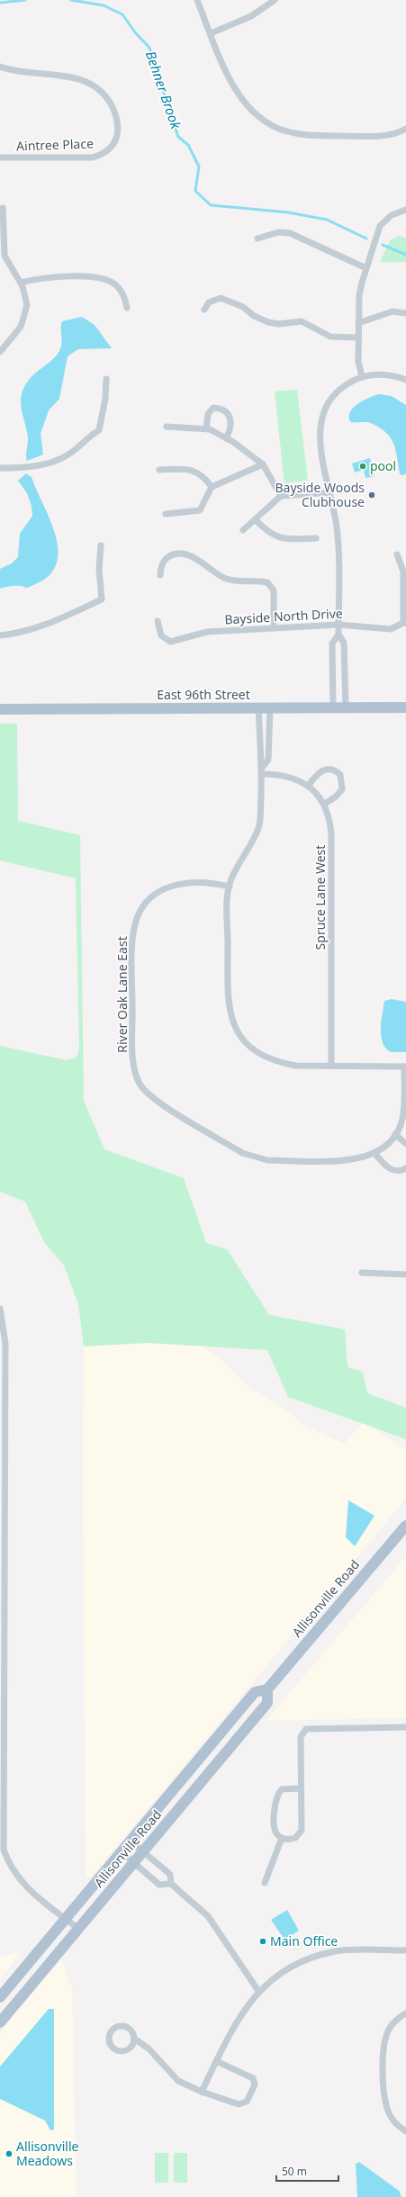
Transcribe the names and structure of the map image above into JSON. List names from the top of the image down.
{
  "streets": {
    "main road": ["East 96th Street", "Allisonville Road"],
    "street": [
      "Aintree Place",
      "Bayside North Drive",
      "Spruce Lane West",
      "River Oak Lane East"
    ]
  },
  "water": ["Behner Brook"],
  "places": [
    "pool",
    "Bayside Woods Clubhouse",
    "Main Office",
    "Allisonville Meadows"
  ],
  "scale_bar": "50 m"
}
